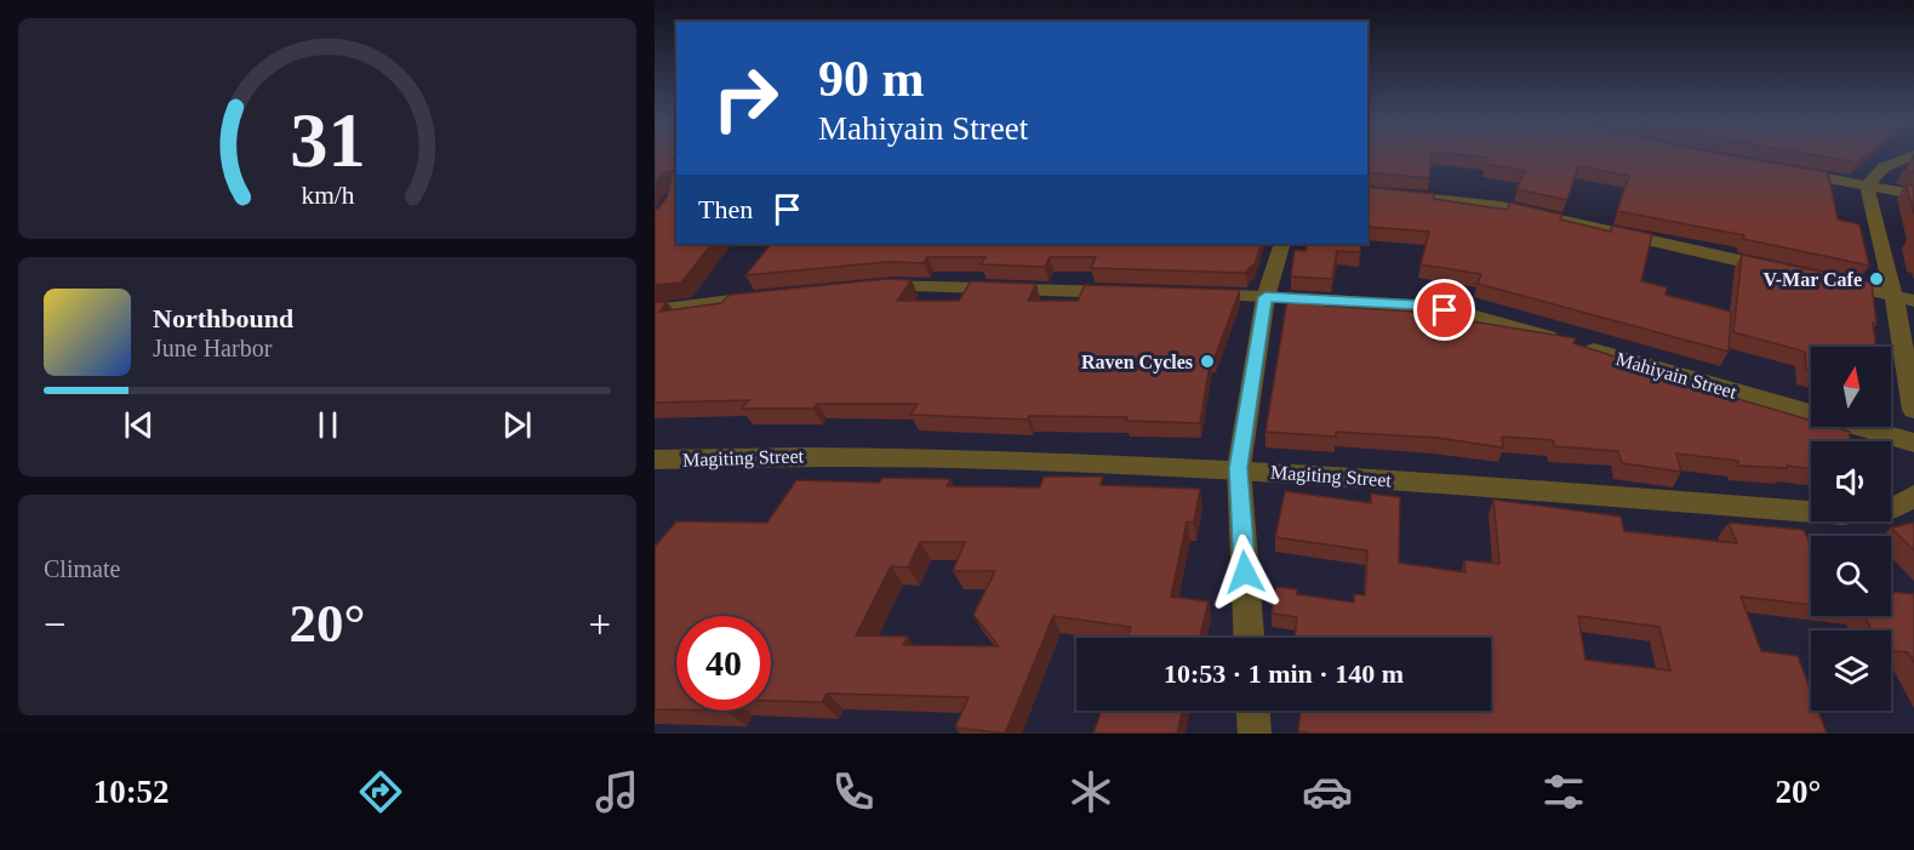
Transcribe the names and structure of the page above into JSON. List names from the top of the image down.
{
  "streets": {
    "street": ["Mahiyain Street", "Magiting Street"]
  },
  "places": ["V-Mar Cafe", "Raven Cycles"],
  "north": "top",
  "page": {
    "turn": ["90 m", "Mahiyain Street"],
    "then": "Then",
    "song": ["Northbound", "June Harbor"],
    "tile": "Climate",
    "heat": ["−", "20°", "+"],
    "limit": "40",
    "trip": "10:53 · 1 min · 140 m",
    "tabs": ["10:52", "20°"],
    "gauge": ["31", "km/h"]
  }
}
